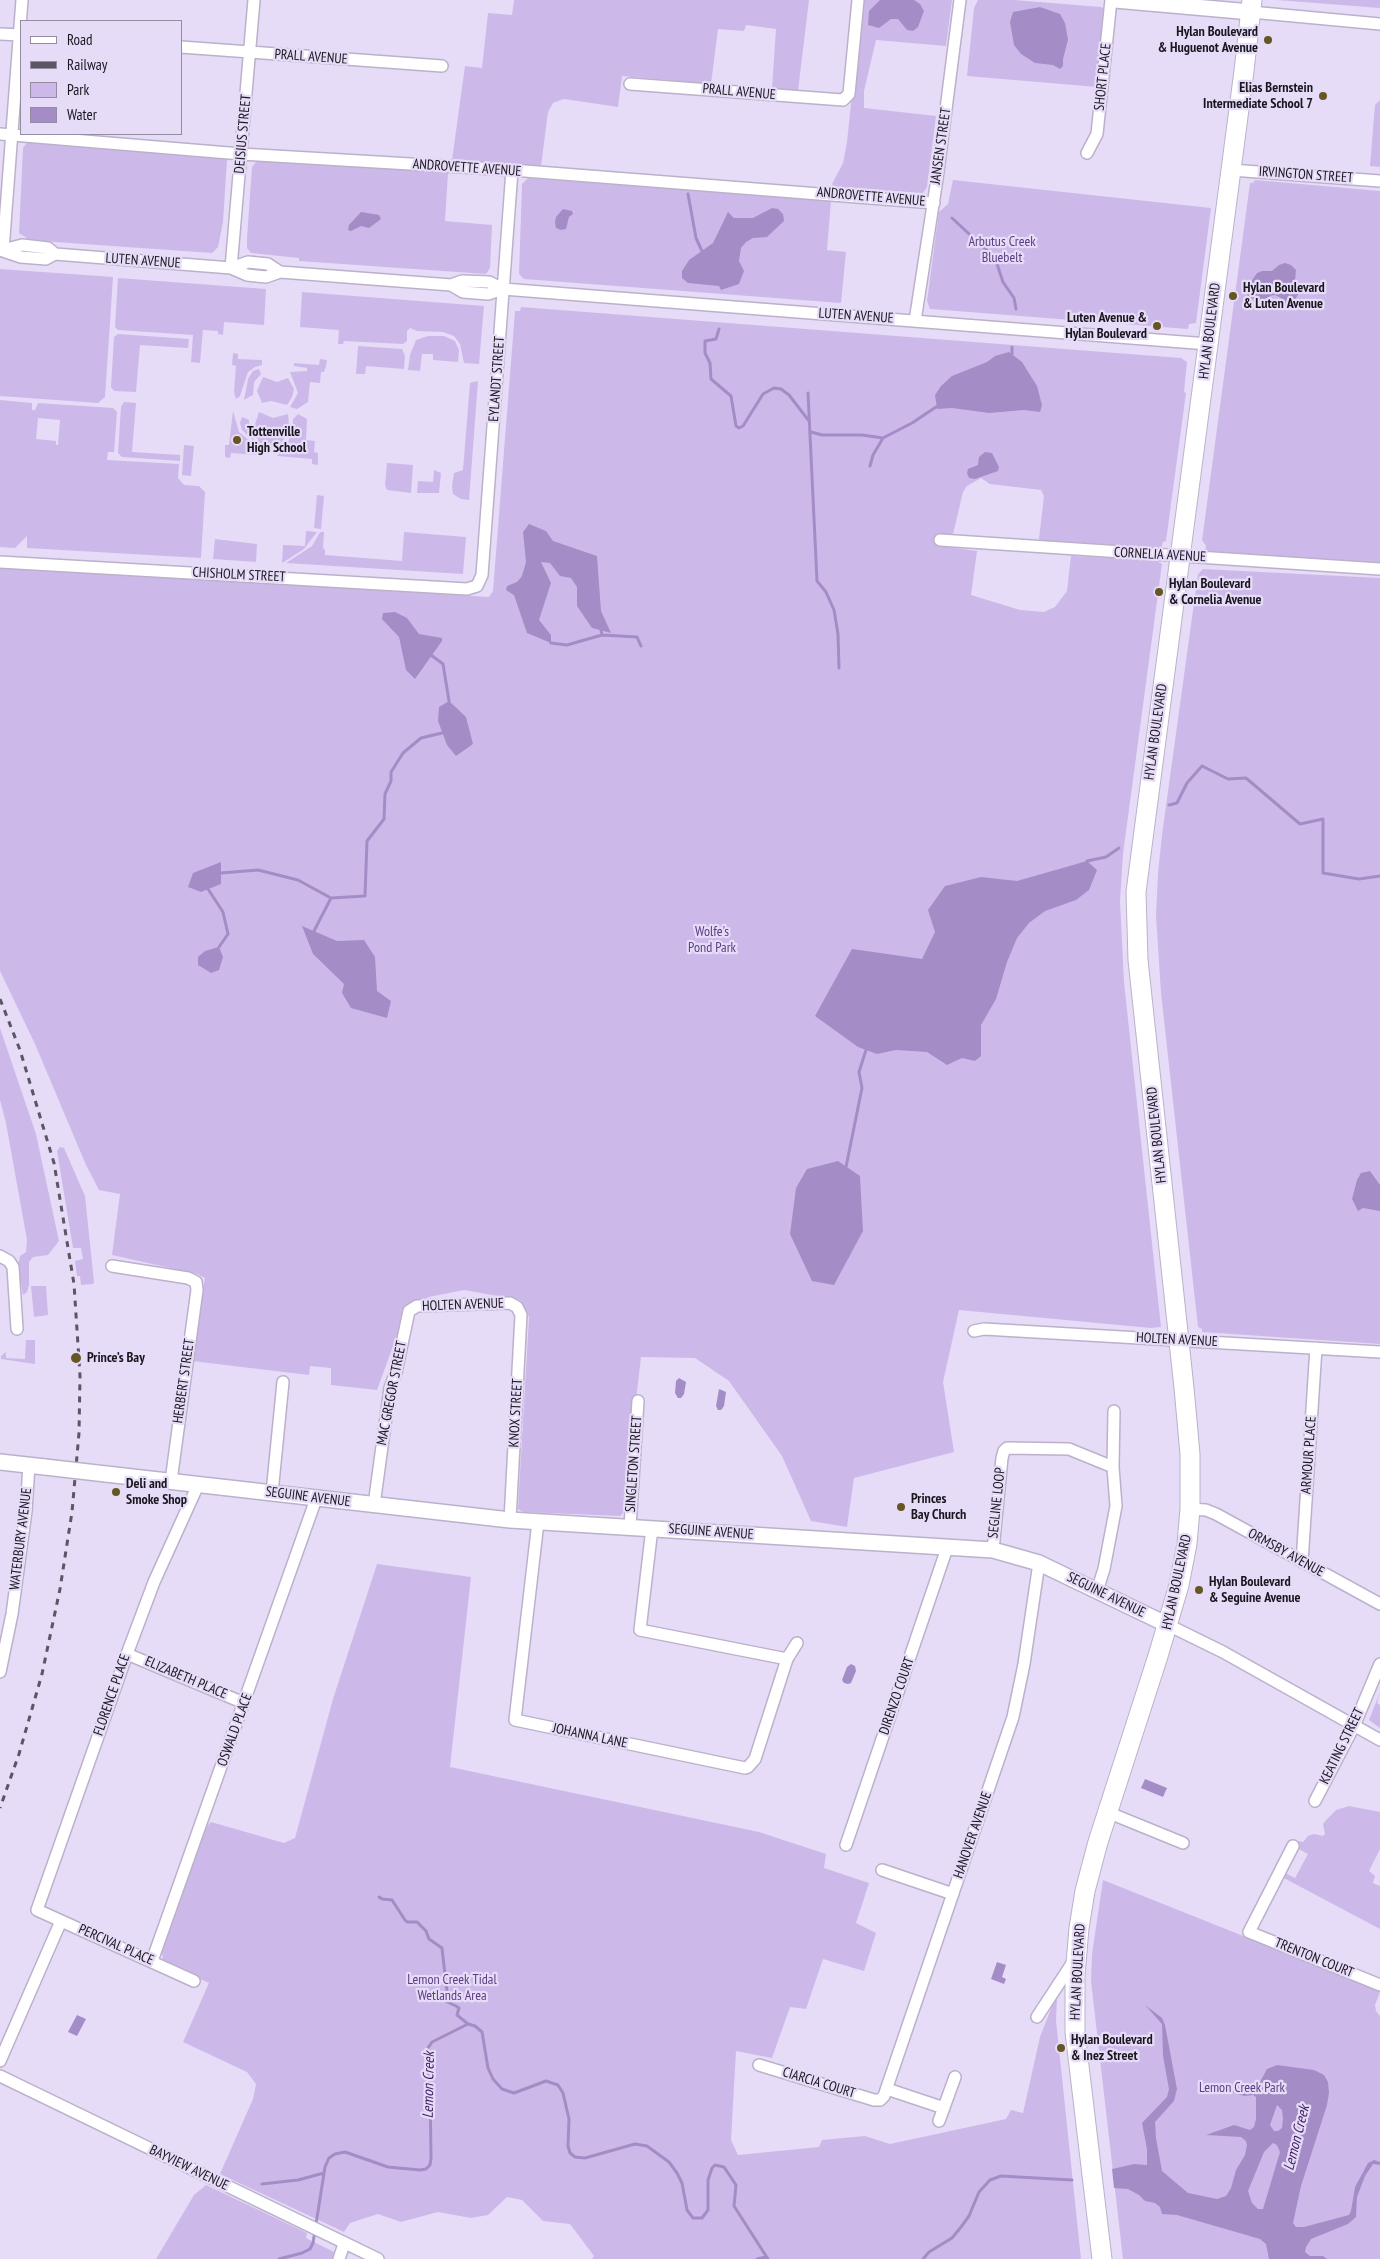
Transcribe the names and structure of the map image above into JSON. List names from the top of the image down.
{
  "streets": {
    "main road": ["HYLAN BOULEVARD"],
    "street": [
      "PRALL AVENUE",
      "SHORT PLACE",
      "DEISIUS STREET",
      "JANSEN STREET",
      "ANDROVETTE AVENUE",
      "IRVINGTON STREET",
      "LUTEN AVENUE",
      "EYLANDT STREET",
      "CORNELIA AVENUE",
      "CHISHOLM STREET",
      "HOLTEN AVENUE",
      "HERBERT STREET",
      "MAC GREGOR STREET",
      "KNOX STREET",
      "ARMOUR PLACE",
      "SINGLETON STREET",
      "SEGUINE AVENUE",
      "SEGLINE LOOP",
      "WATERBURY AVENUE",
      "ORMSBY AVENUE",
      "ELIZABETH PLACE",
      "FLORENCE PLACE",
      "DIRENZO COURT",
      "OSWALD PLACE",
      "JOHANNA LANE",
      "KEATING STREET",
      "HANOVER AVENUE",
      "PERCIVAL PLACE",
      "TRENTON COURT",
      "CIARCIA COURT",
      "BAYVIEW AVENUE"
    ]
  },
  "crossings": [
    ["PRALL AVENUE", "DEISIUS STREET"],
    ["DEISIUS STREET", "ANDROVETTE AVENUE"],
    ["DEISIUS STREET", "LUTEN AVENUE"],
    ["JANSEN STREET", "ANDROVETTE AVENUE"],
    ["JANSEN STREET", "LUTEN AVENUE"],
    ["ANDROVETTE AVENUE", "EYLANDT STREET"],
    ["IRVINGTON STREET", "HYLAN BOULEVARD"],
    ["LUTEN AVENUE", "HYLAN BOULEVARD"],
    ["LUTEN AVENUE", "EYLANDT STREET"],
    ["HYLAN BOULEVARD", "CORNELIA AVENUE"],
    ["HYLAN BOULEVARD", "HOLTEN AVENUE"],
    ["HYLAN BOULEVARD", "SEGUINE AVENUE"],
    ["HYLAN BOULEVARD", "ORMSBY AVENUE"],
    ["EYLANDT STREET", "CHISHOLM STREET"],
    ["HOLTEN AVENUE", "MAC GREGOR STREET"],
    ["HOLTEN AVENUE", "KNOX STREET"],
    ["HOLTEN AVENUE", "ARMOUR PLACE"],
    ["HERBERT STREET", "SEGUINE AVENUE"],
    ["MAC GREGOR STREET", "SEGUINE AVENUE"],
    ["KNOX STREET", "SEGUINE AVENUE"],
    ["ARMOUR PLACE", "ORMSBY AVENUE"],
    ["SINGLETON STREET", "SEGUINE AVENUE"],
    ["SEGUINE AVENUE", "SEGLINE LOOP"],
    ["SEGUINE AVENUE", "WATERBURY AVENUE"],
    ["SEGUINE AVENUE", "FLORENCE PLACE"],
    ["SEGUINE AVENUE", "DIRENZO COURT"],
    ["SEGUINE AVENUE", "OSWALD PLACE"],
    ["SEGUINE AVENUE", "JOHANNA LANE"],
    ["SEGUINE AVENUE", "KEATING STREET"],
    ["SEGUINE AVENUE", "HANOVER AVENUE"],
    ["ELIZABETH PLACE", "FLORENCE PLACE"],
    ["ELIZABETH PLACE", "OSWALD PLACE"],
    ["FLORENCE PLACE", "PERCIVAL PLACE"],
    ["OSWALD PLACE", "PERCIVAL PLACE"],
    ["HANOVER AVENUE", "CIARCIA COURT"]
  ],
  "water": ["Lemon Creek"],
  "parks": [
    "Arbutus Creek Bluebelt",
    "Wolfe's Pond Park",
    "Lemon Creek Tidal Wetlands Area",
    "Lemon Creek Park"
  ],
  "places": [
    "Hylan Boulevard & Huguenot Avenue",
    "Elias Bernstein Intermediate School 7",
    "Hylan Boulevard & Luten Avenue",
    "Luten Avenue & Hylan Boulevard",
    "Tottenville High School",
    "Hylan Boulevard & Cornelia Avenue",
    "Prince’s Bay",
    "Deli and Smoke Shop",
    "Princes Bay Church",
    "Hylan Boulevard & Seguine Avenue",
    "Hylan Boulevard & Inez Street"
  ],
  "legend": [
    "Road",
    "Railway",
    "Park",
    "Water"
  ]
}
